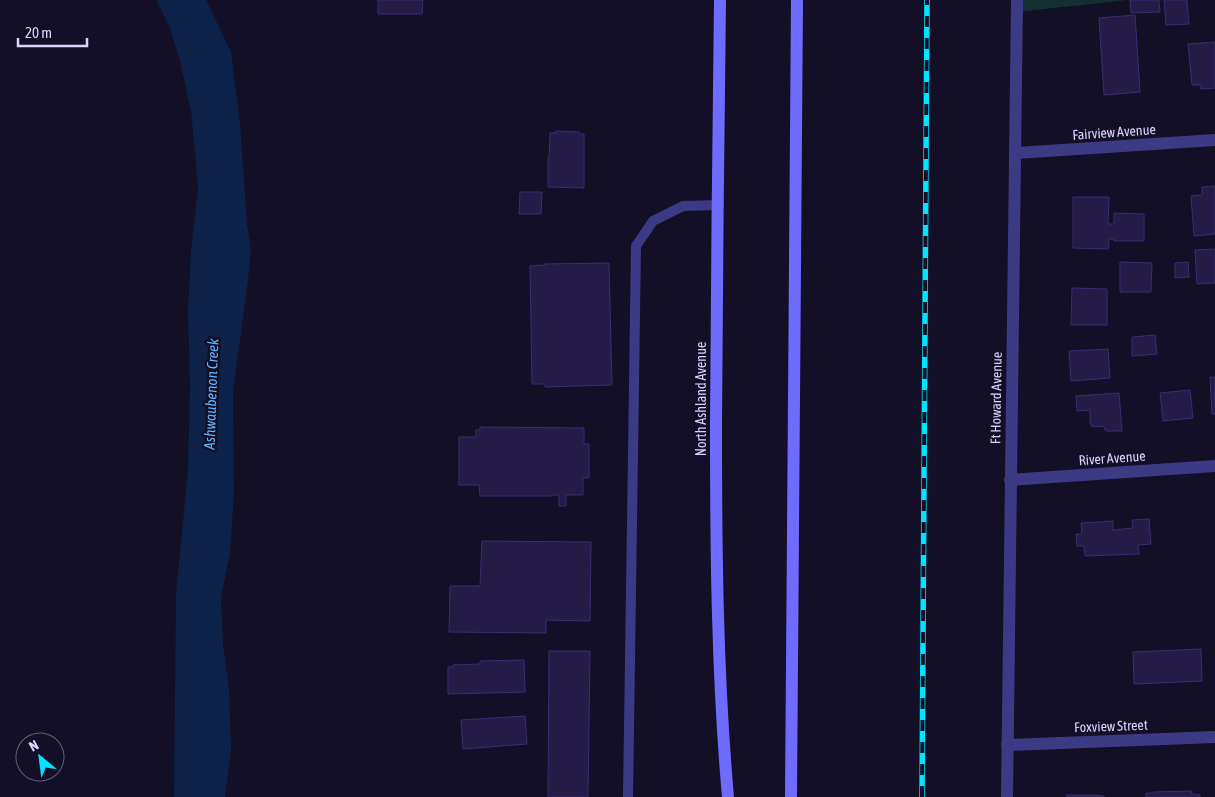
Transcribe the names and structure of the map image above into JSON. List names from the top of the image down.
{
  "streets": {
    "main road": ["North Ashland Avenue"],
    "street": [
      "Fairview Avenue",
      "Ft Howard Avenue",
      "River Avenue",
      "Foxview Street"
    ]
  },
  "crossings": [
    ["Fairview Avenue", "Ft Howard Avenue"],
    ["Ft Howard Avenue", "River Avenue"],
    ["Ft Howard Avenue", "Foxview Street"]
  ],
  "water": ["Ashwaubenon Creek"],
  "scale_bar": "20 m",
  "north": "top left"
}
